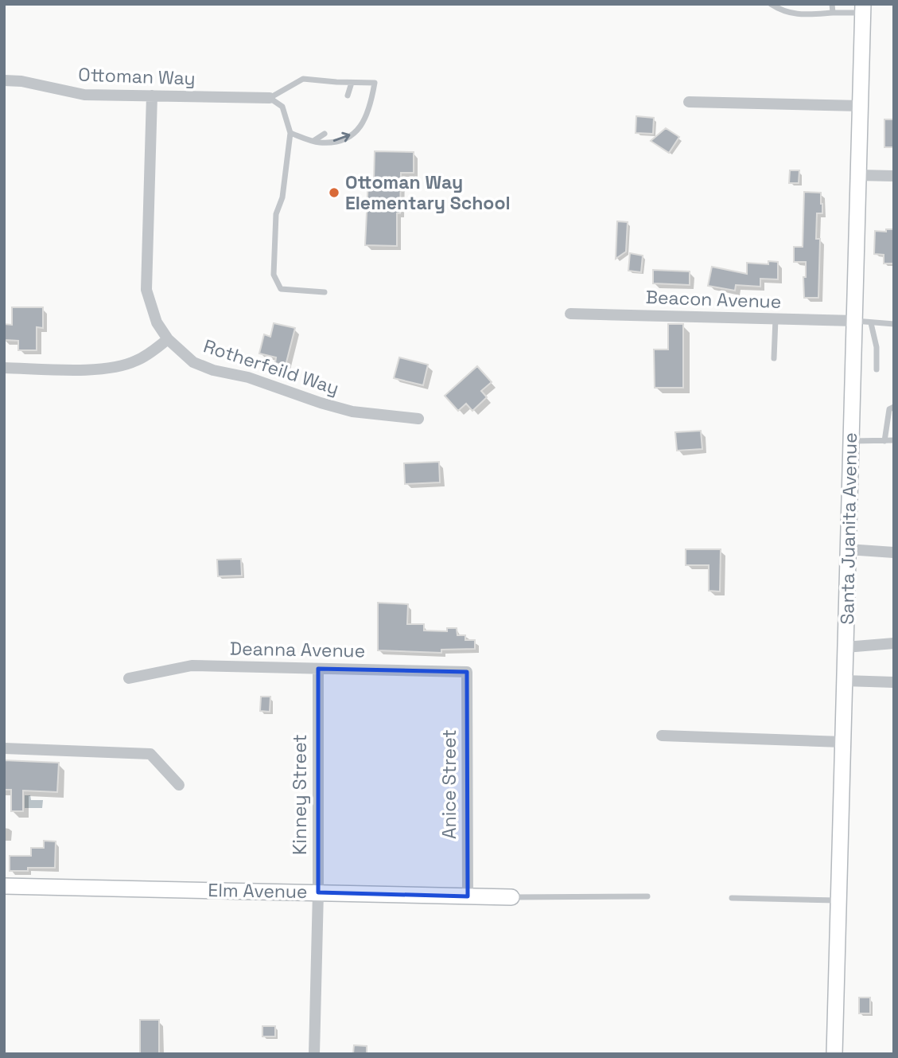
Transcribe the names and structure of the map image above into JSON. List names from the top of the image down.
{
  "streets": {
    "street": [
      "Ottoman Way",
      "Beacon Avenue",
      "Rotherfeild Way",
      "Santa Juanita Avenue",
      "Deanna Avenue",
      "Anice Street",
      "Kinney Street",
      "Elm Avenue"
    ]
  },
  "crossings": [
    ["Ottoman Way", "Rotherfeild Way"],
    ["Beacon Avenue", "Santa Juanita Avenue"],
    ["Deanna Avenue", "Anice Street"],
    ["Deanna Avenue", "Kinney Street"],
    ["Anice Street", "Elm Avenue"],
    ["Kinney Street", "Elm Avenue"]
  ],
  "places": ["Ottoman Way Elementary School"]
}
